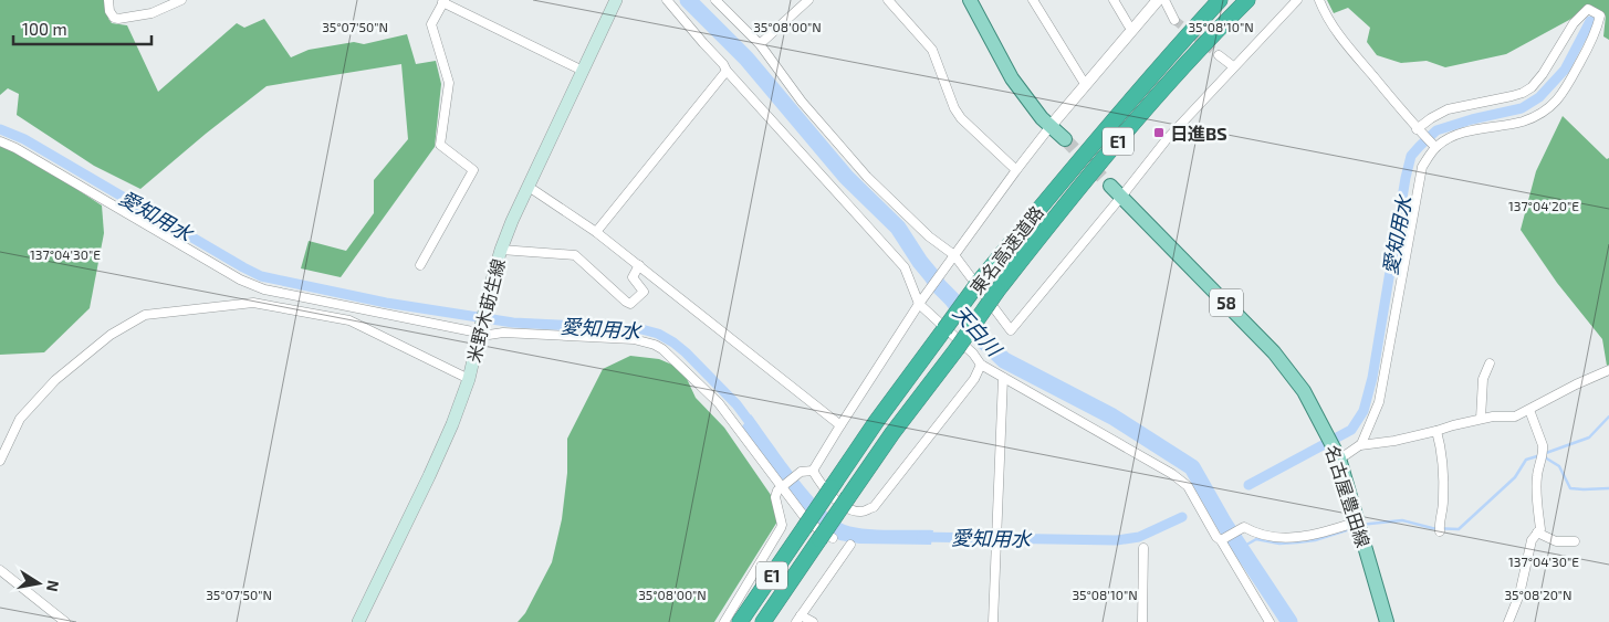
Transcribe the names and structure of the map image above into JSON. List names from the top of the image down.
{
  "streets": {
    "highway": ["E1", "東名高速道路"],
    "main road": ["58", "米野木莇生線", "名古屋豊田線"]
  },
  "water": ["愛知用水", "天白川"],
  "places": {
    "transit": ["日進BS"]
  },
  "scale_bar": "100 m",
  "north": "right",
  "coordinates": [
    "35°07'50\"N",
    "35°08'00\"N",
    "35°08'10\"N",
    "137°04'20\"E",
    "137°04'30\"E",
    "35°08'20\"N"
  ]
}
